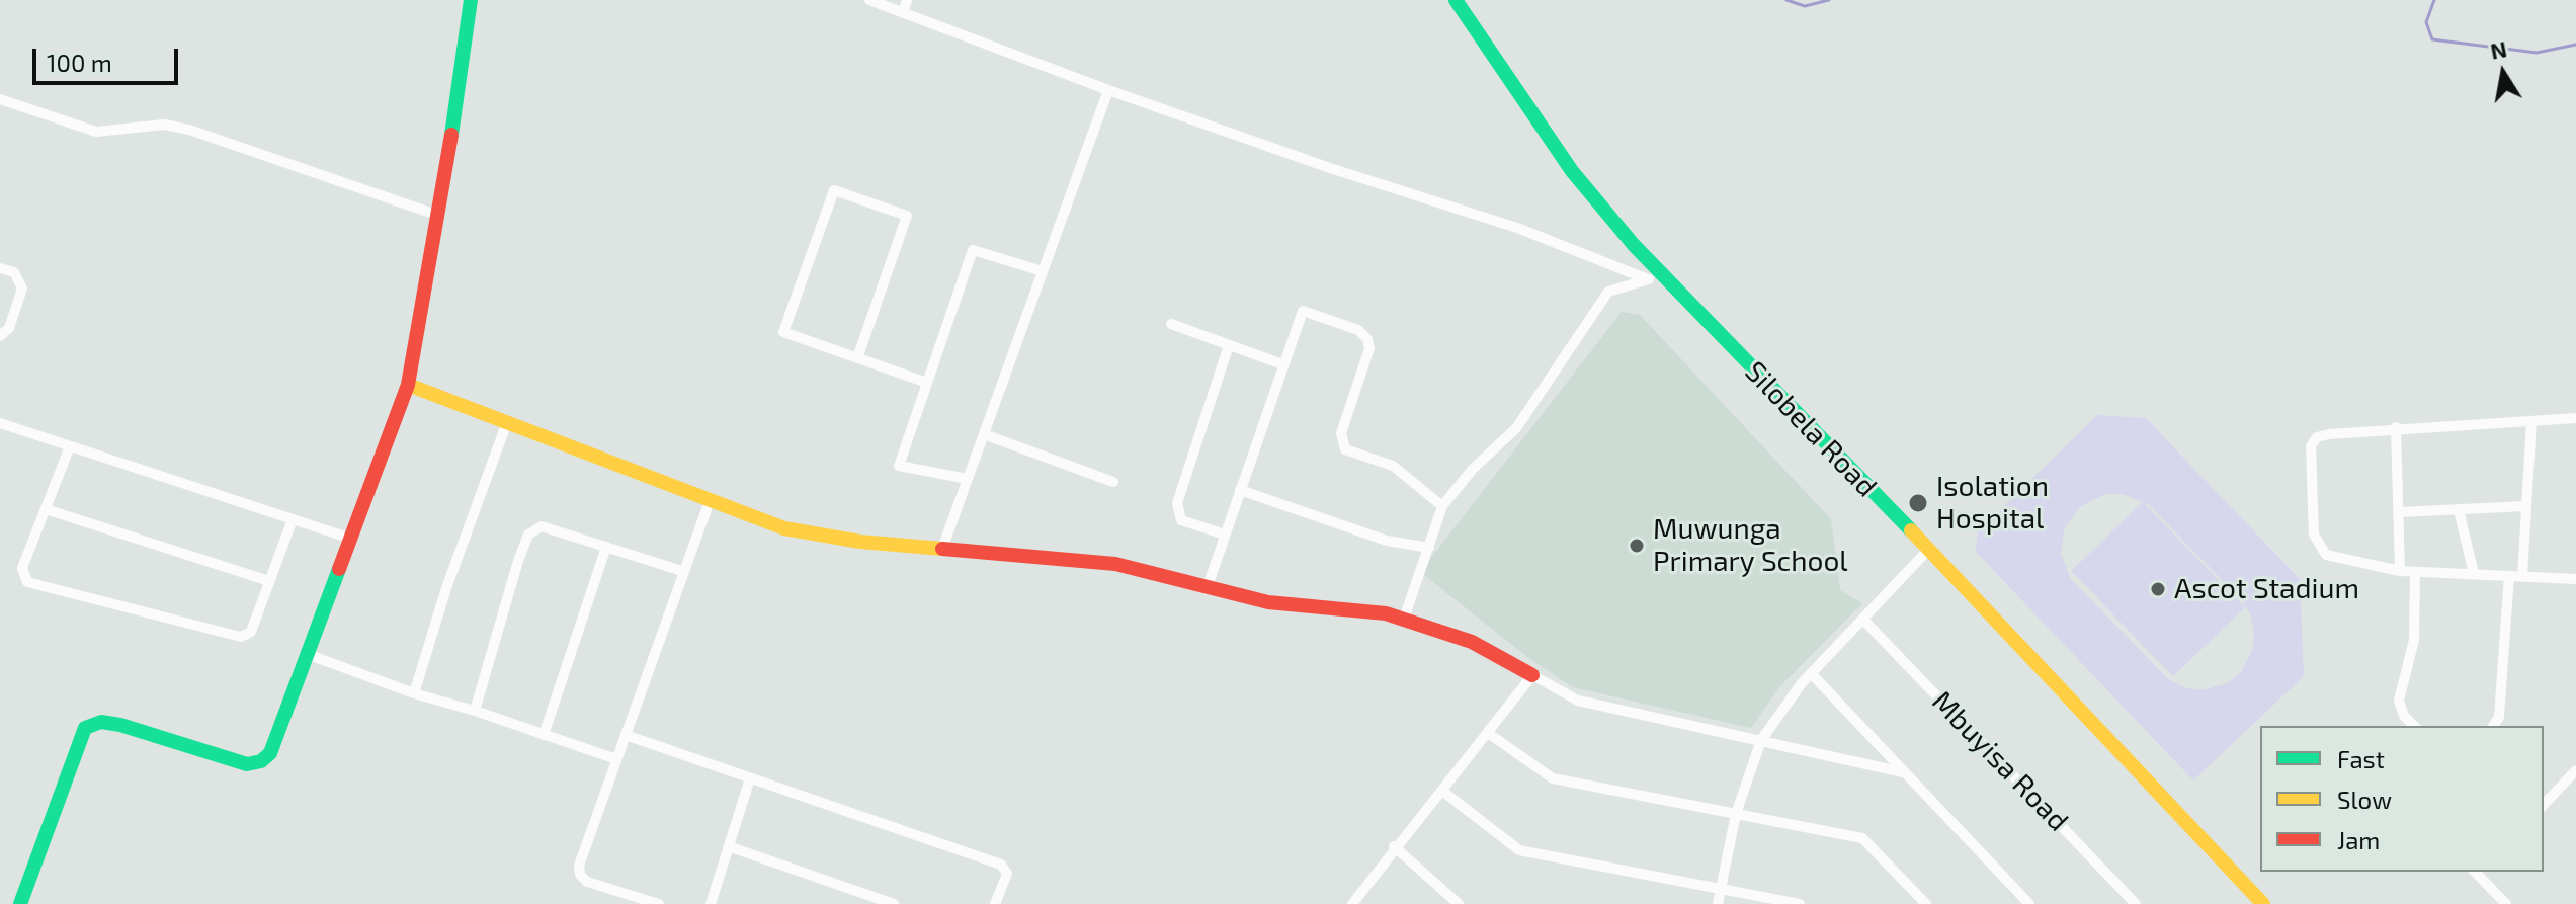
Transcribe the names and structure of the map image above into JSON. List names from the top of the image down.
{
  "streets": {
    "street": ["Silobela Road", "Mbuyisa Road"]
  },
  "places": ["Isolation Hospital", "Muwunga Primary School", "Ascot Stadium"],
  "legend": ["Fast", "Slow", "Jam"],
  "scale_bar": "100 m",
  "north": "top"
}
